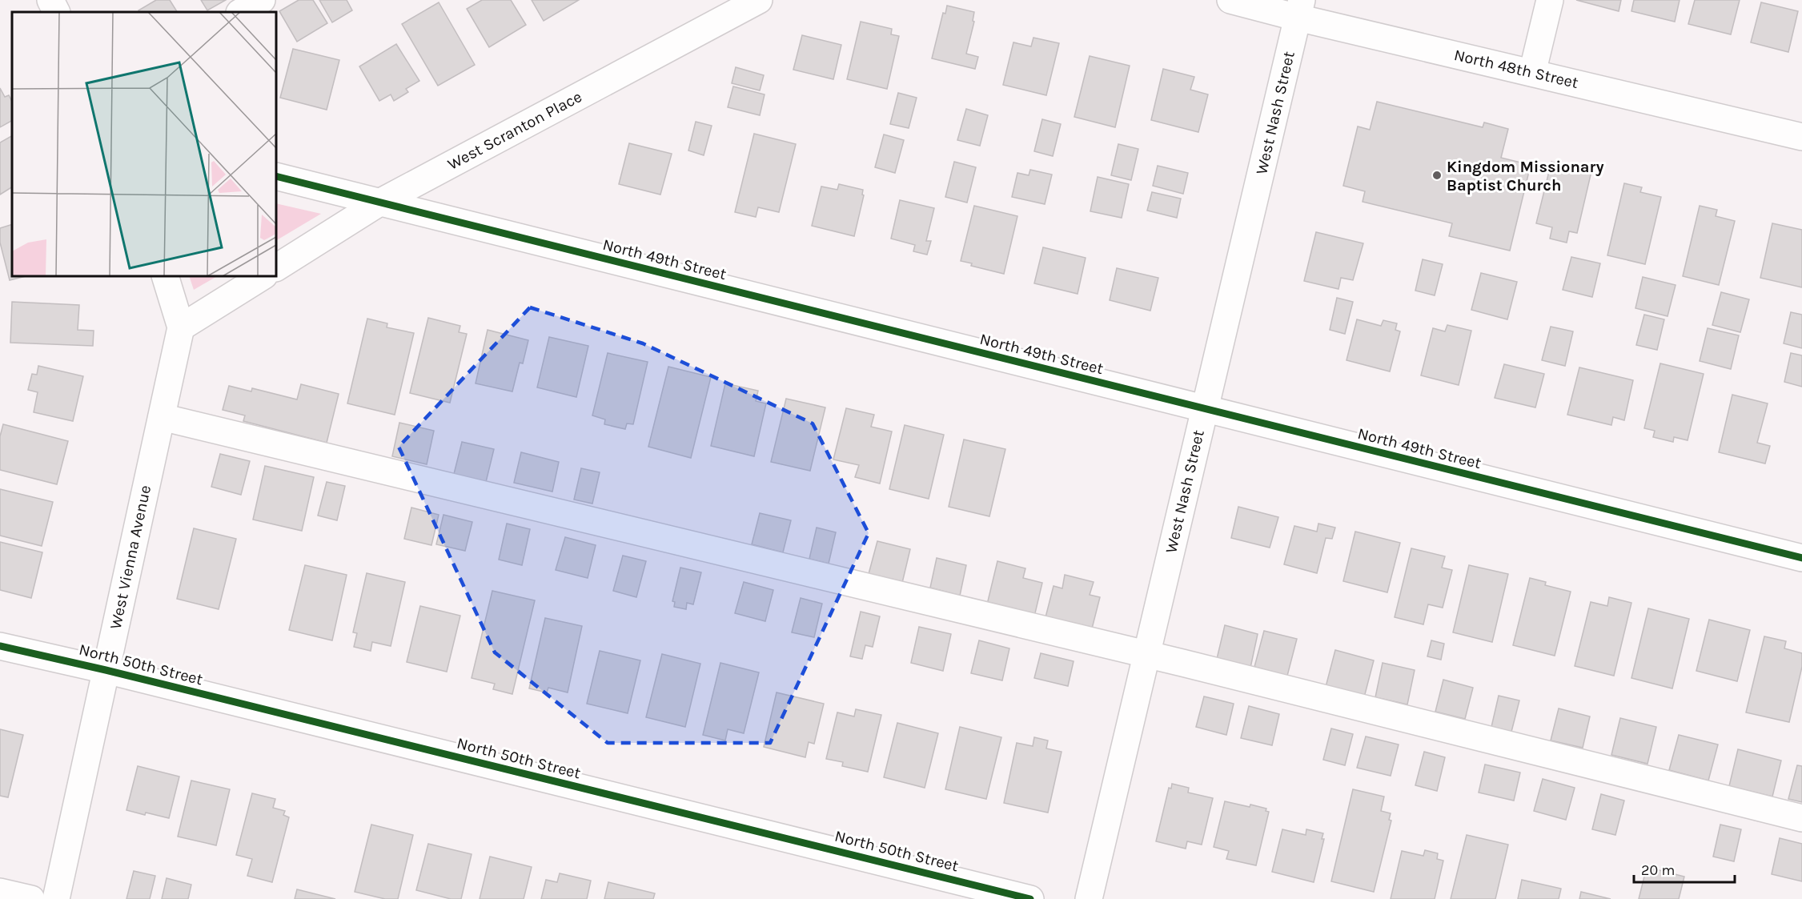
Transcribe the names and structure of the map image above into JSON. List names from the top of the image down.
{
  "streets": {
    "street": [
      "North 48th Street",
      "West Nash Street",
      "West Scranton Place",
      "North 49th Street",
      "West Vienna Avenue",
      "North 50th Street"
    ]
  },
  "crossings": [
    ["North 48th Street", "West Nash Street"],
    ["West Nash Street", "North 49th Street"],
    ["West Scranton Place", "North 49th Street"],
    ["West Vienna Avenue", "North 50th Street"]
  ],
  "places": ["Kingdom Missionary Baptist Church"],
  "scale_bar": "20 m"
}
